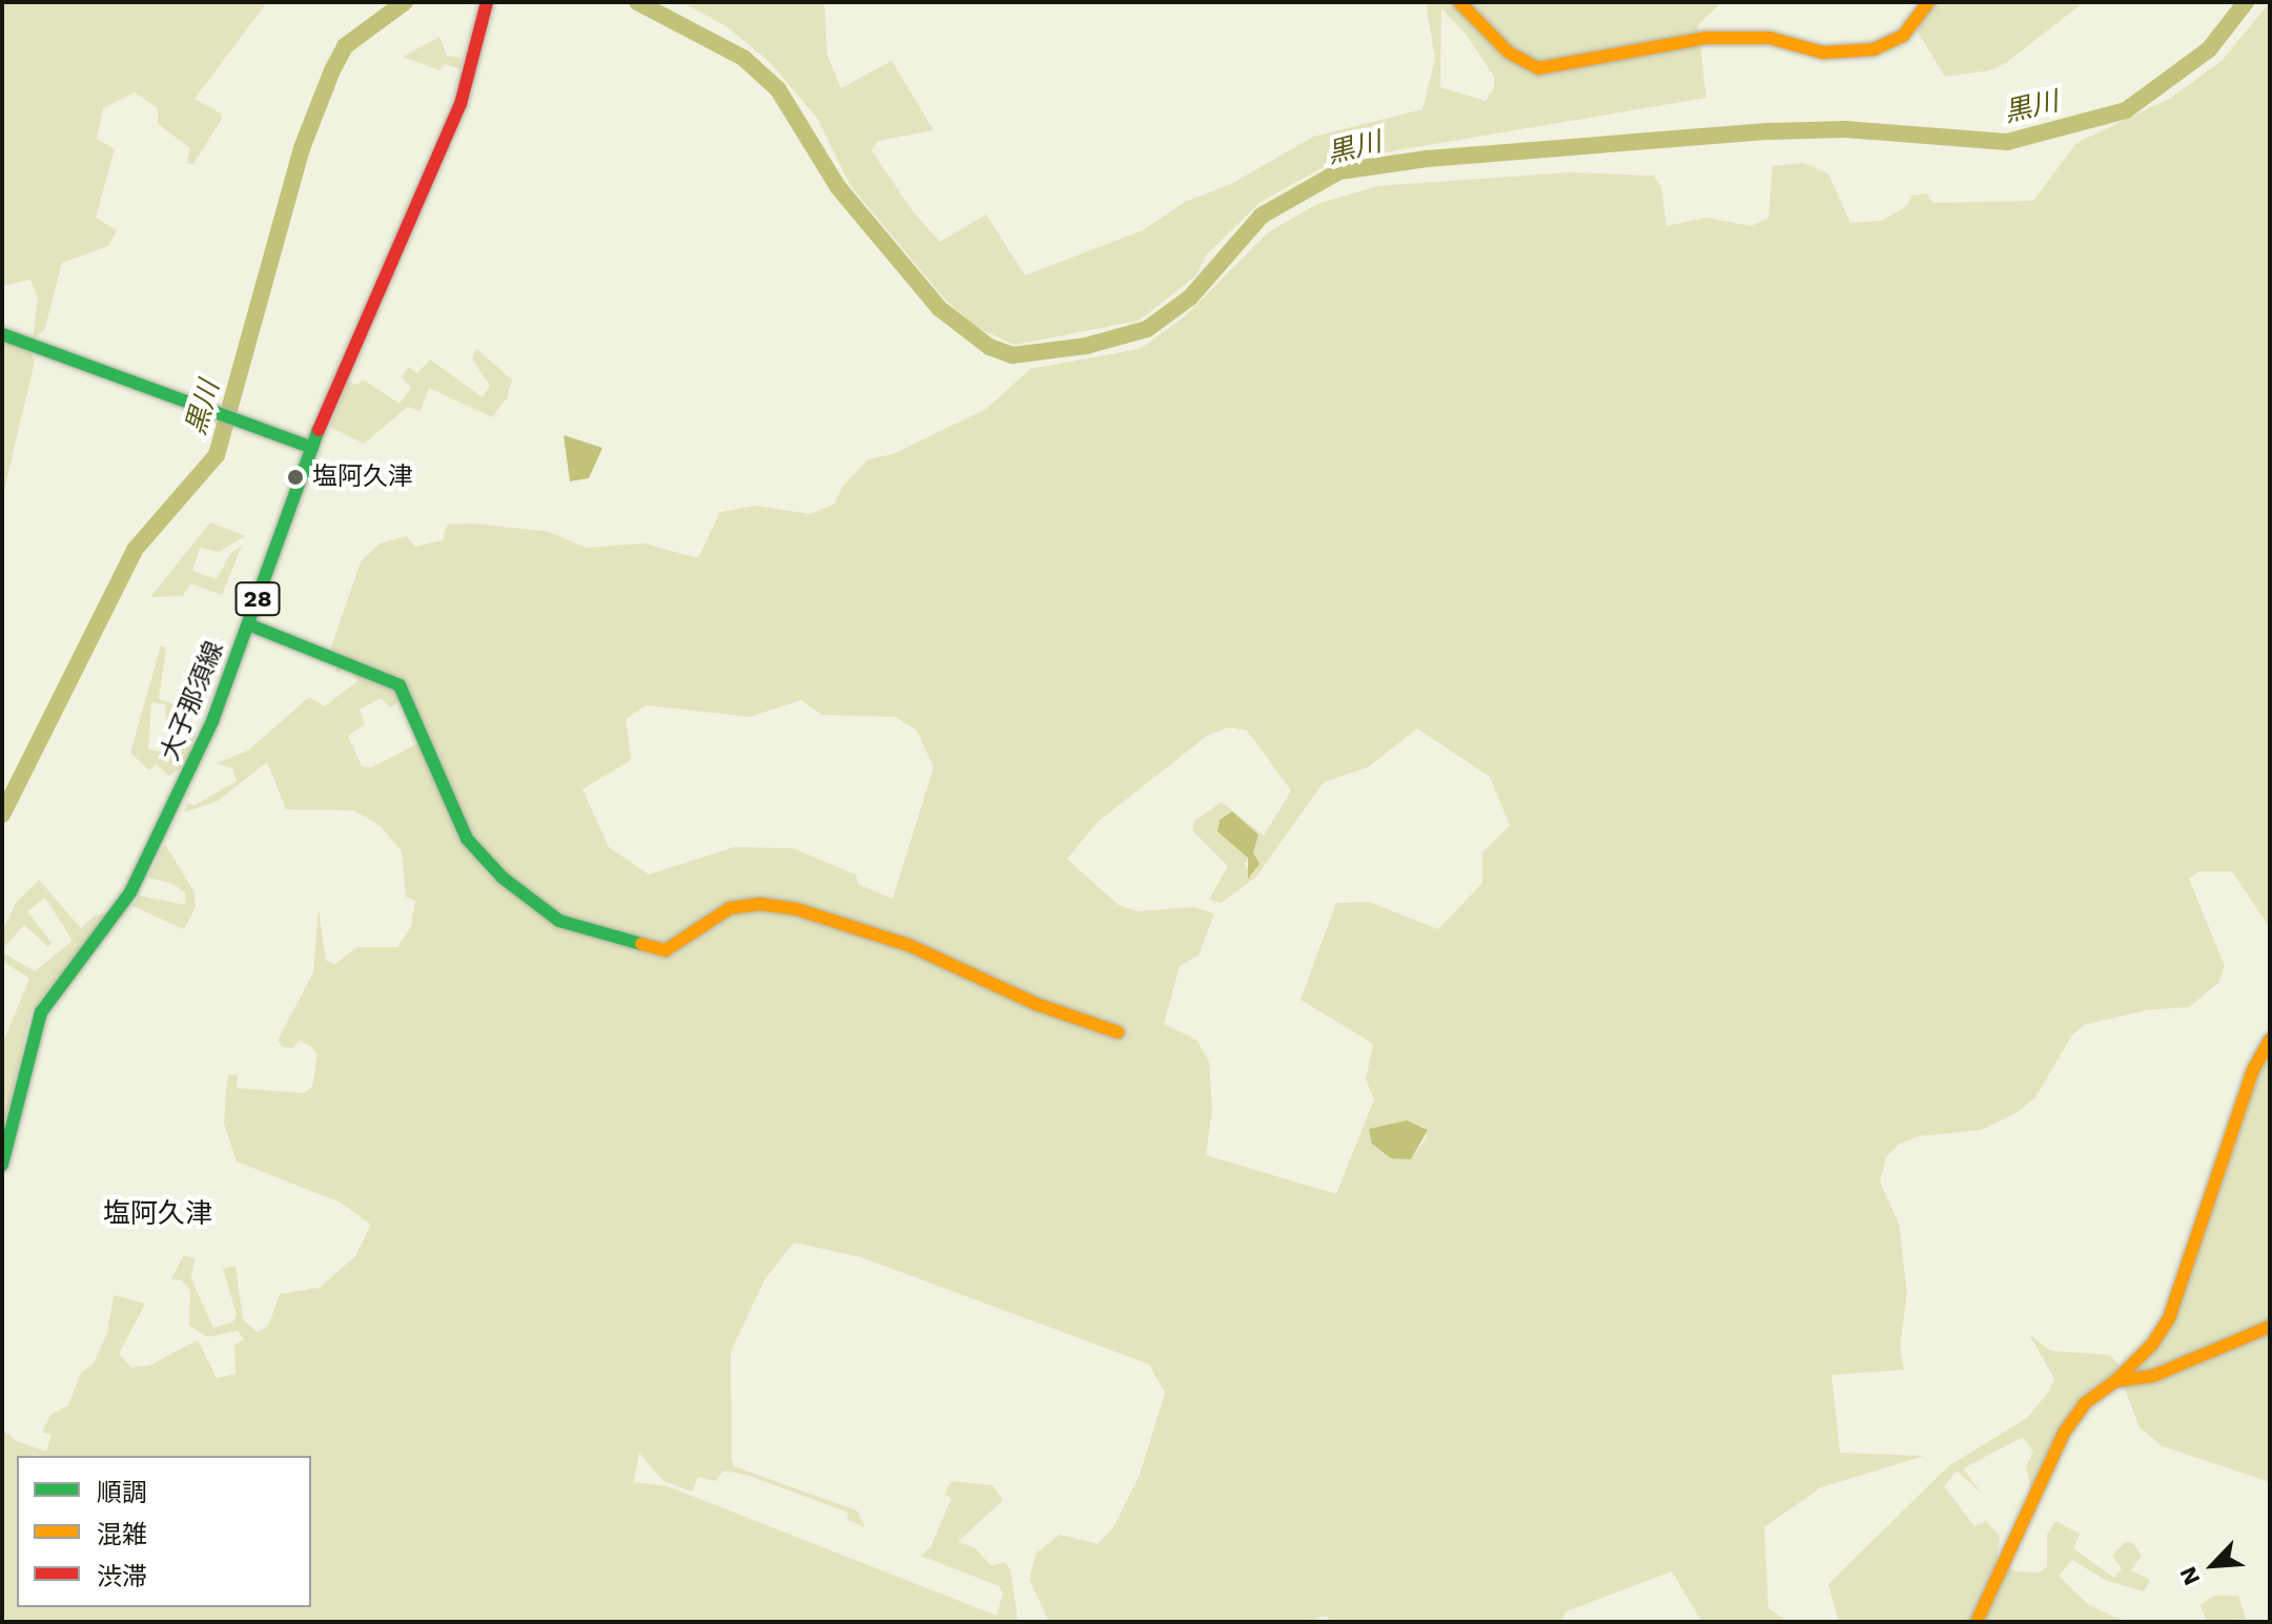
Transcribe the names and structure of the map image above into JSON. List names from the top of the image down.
{
  "streets": {
    "street": ["28", "大子那須線"]
  },
  "districts": ["塩阿久津"],
  "water": ["黒川"],
  "places": ["塩阿久津"],
  "legend": ["順調", "混雑", "渋滞"],
  "north": "bottom left"
}
